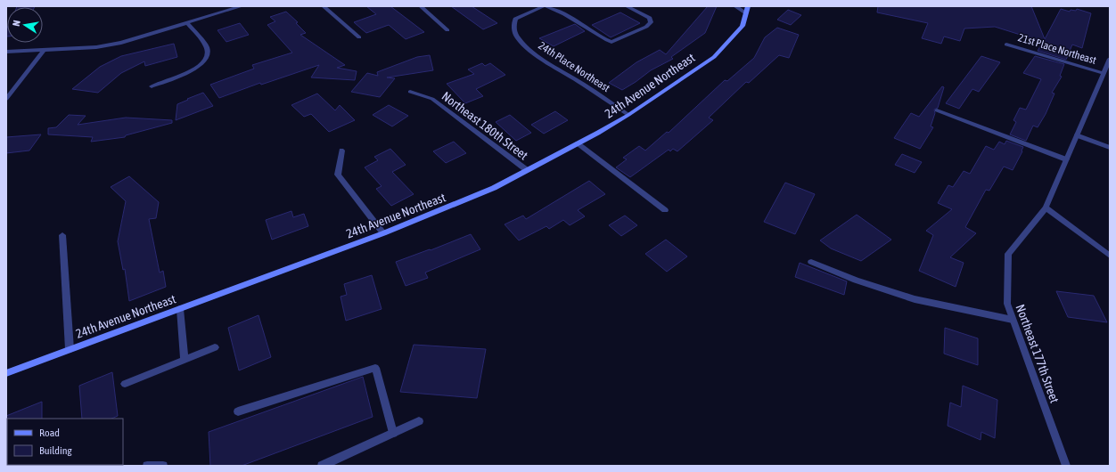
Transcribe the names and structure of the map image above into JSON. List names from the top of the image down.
{
  "streets": {
    "main road": ["24th Avenue Northeast"],
    "street": [
      "21st Place Northeast",
      "24th Place Northeast",
      "Northeast 180th Street",
      "Northeast 177th Street"
    ]
  },
  "crossings": [
    ["21st Place Northeast", "Northeast 177th Street"],
    ["24th Place Northeast", "24th Avenue Northeast"],
    ["24th Avenue Northeast", "Northeast 180th Street"]
  ],
  "legend": ["Road", "Building"],
  "north": "left"
}
